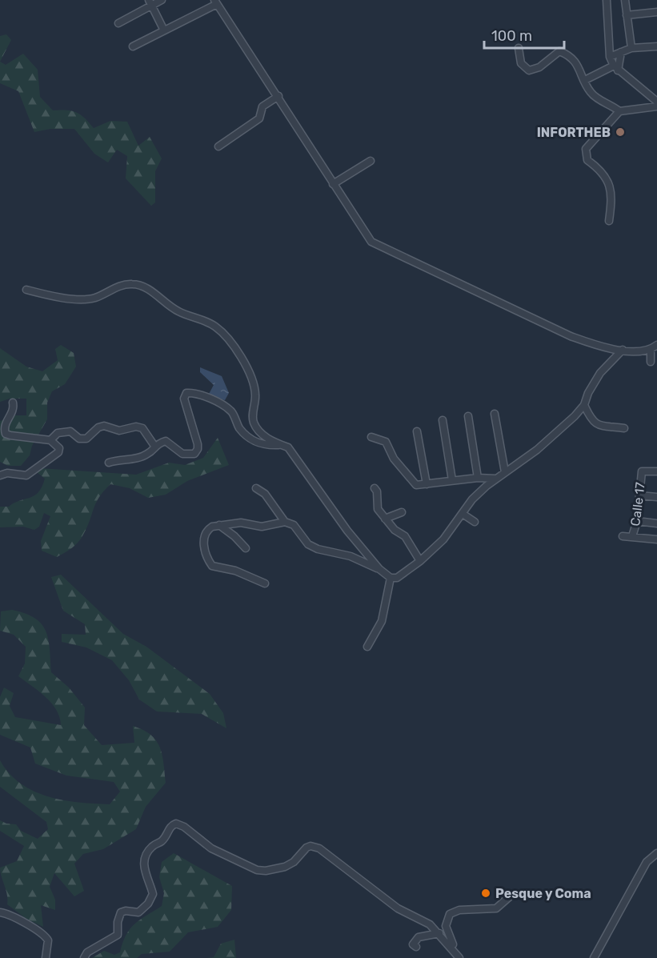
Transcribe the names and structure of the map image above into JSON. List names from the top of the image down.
{
  "streets": {
    "street": ["Calle 17"]
  },
  "places": ["INFORTHEB", "Pesque y Coma"],
  "scale_bar": "100 m"
}
